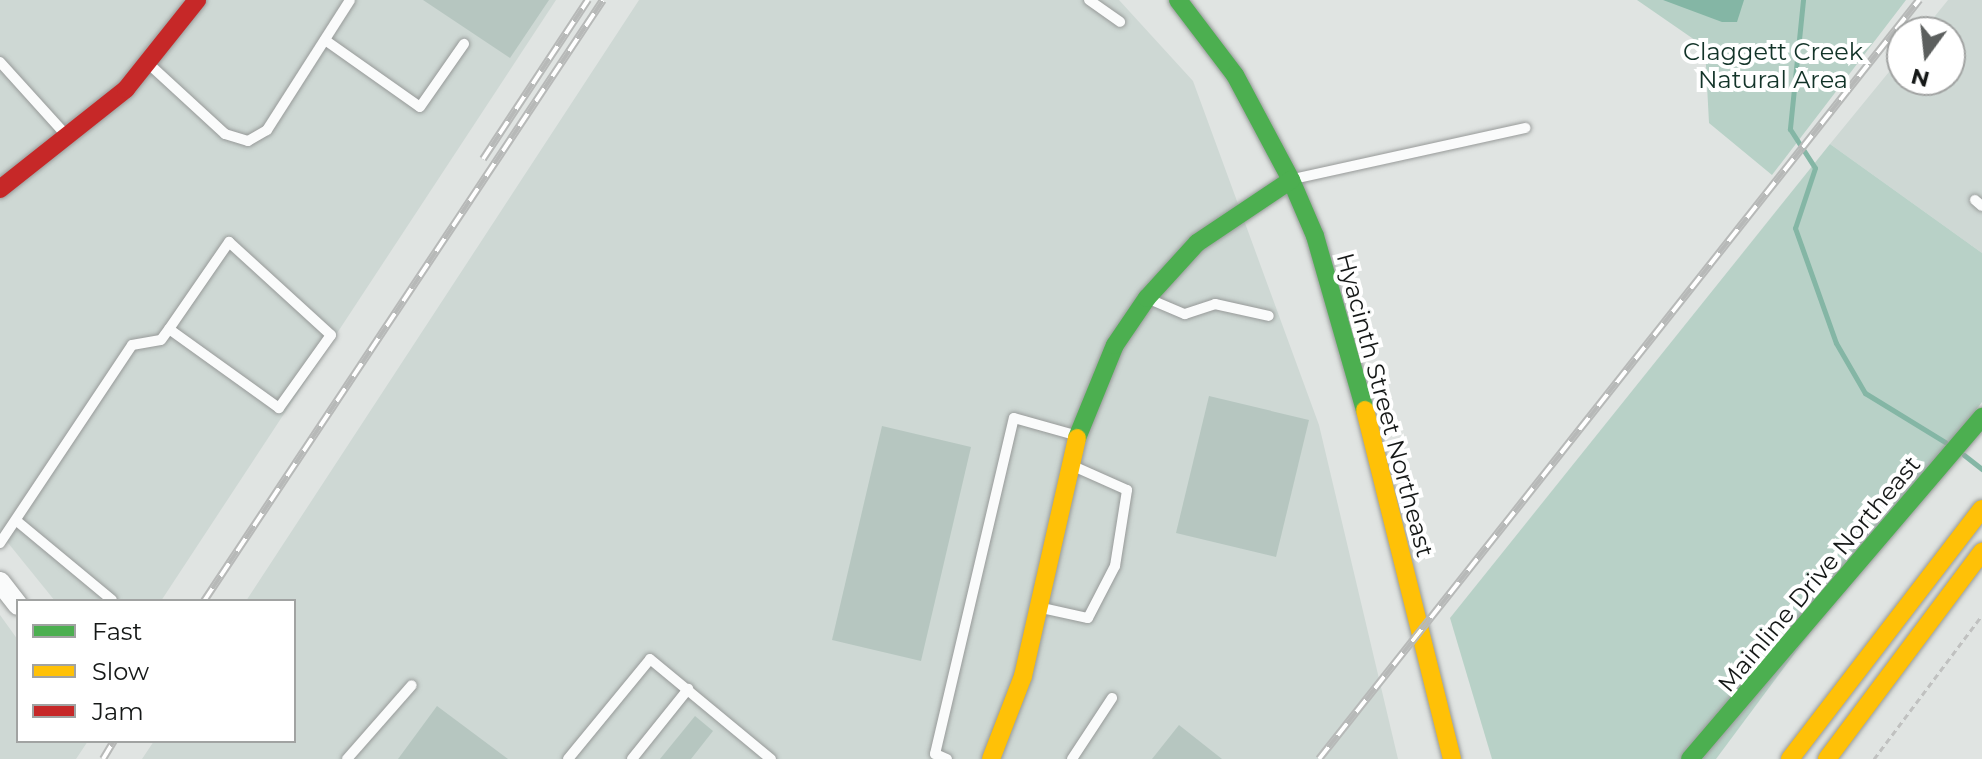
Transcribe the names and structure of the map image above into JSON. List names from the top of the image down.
{
  "streets": {
    "main road": ["Hyacinth Street Northeast", "Mainline Drive Northeast"]
  },
  "parks": ["Claggett Creek Natural Area"],
  "legend": ["Fast", "Slow", "Jam"],
  "north": "bottom"
}
